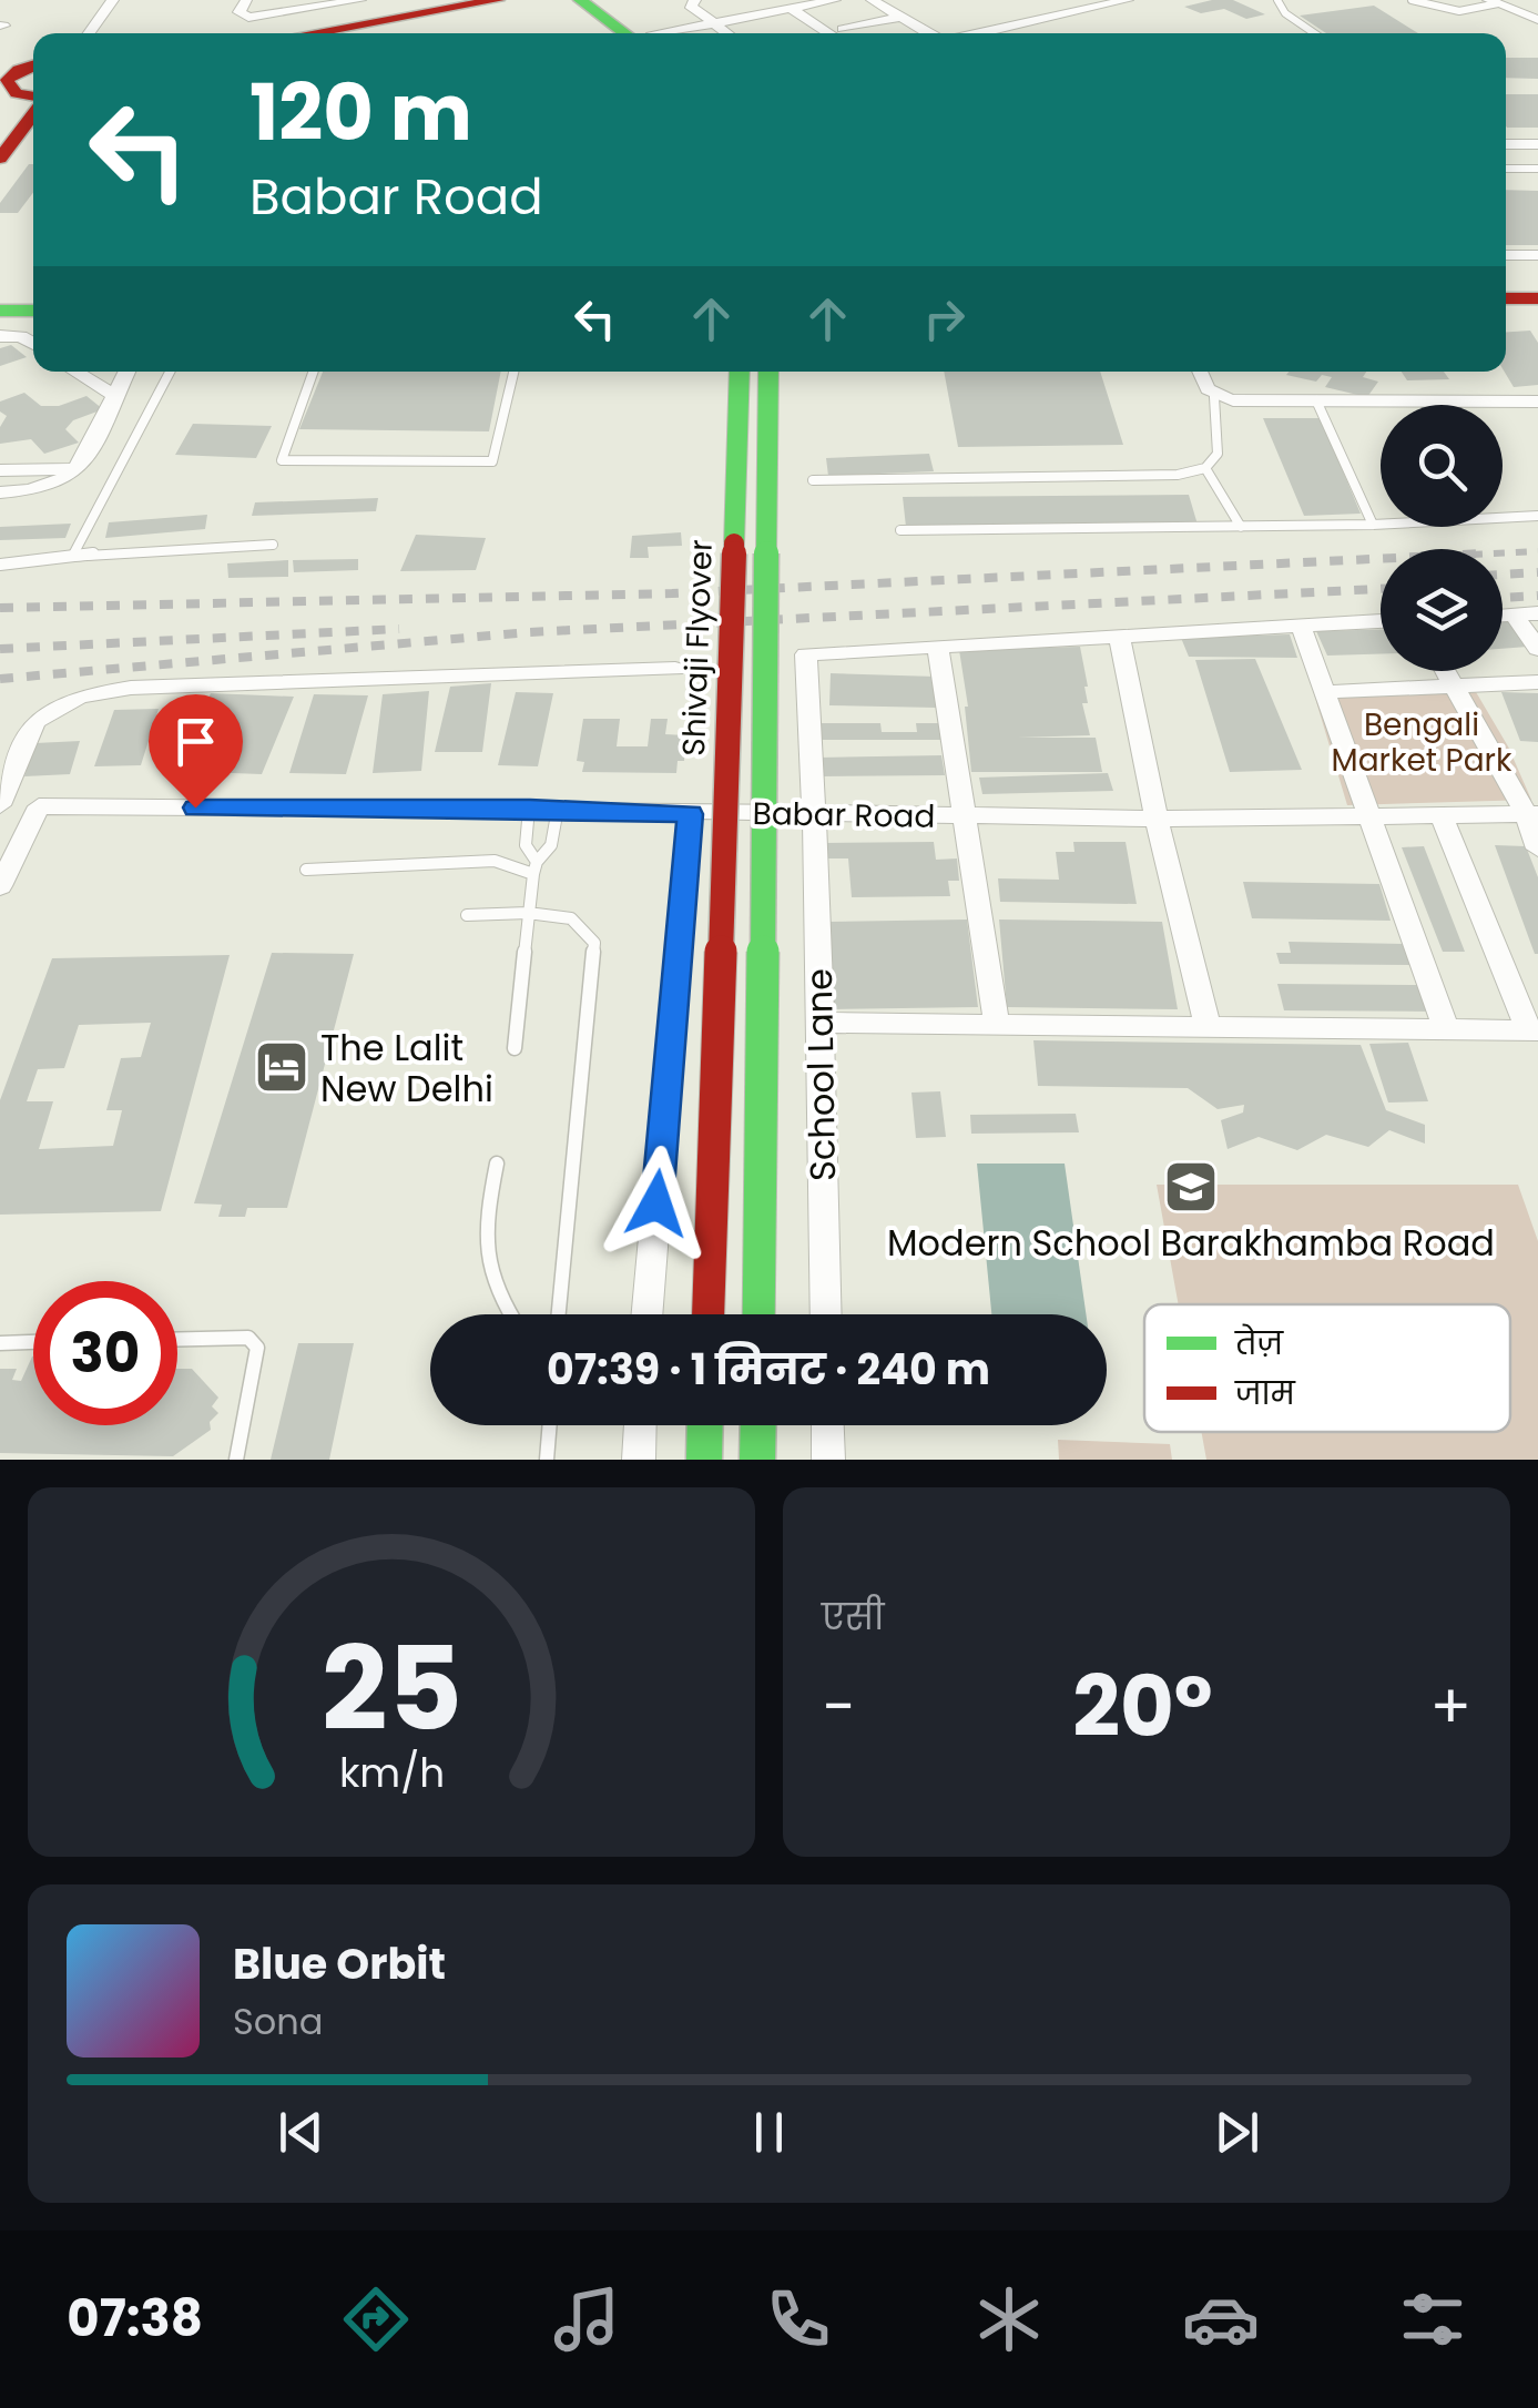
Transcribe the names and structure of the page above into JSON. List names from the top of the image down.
{
  "streets": {
    "main road": ["Shivaji Flyover"],
    "street": ["Babar Road", "School Lane"]
  },
  "crossings": [
    ["Babar Road", "School Lane"]
  ],
  "parks": ["Bengali Market Park"],
  "places": {
    "hotel": ["The Lalit New Delhi"],
    "school or university": ["Modern School Barakhamba Road"]
  },
  "legend": ["तेज़", "जाम"],
  "page": {
    "turn": ["120 m", "Babar Road"],
    "limit": "30",
    "trip": "07:39 · 1 मिनट · 240 m",
    "tile": "एसी",
    "heat": ["−", "20°", "+"],
    "song": ["Blue Orbit", "Sona"],
    "tabs": "07:38",
    "gauge": ["25", "km/h"]
  }
}
